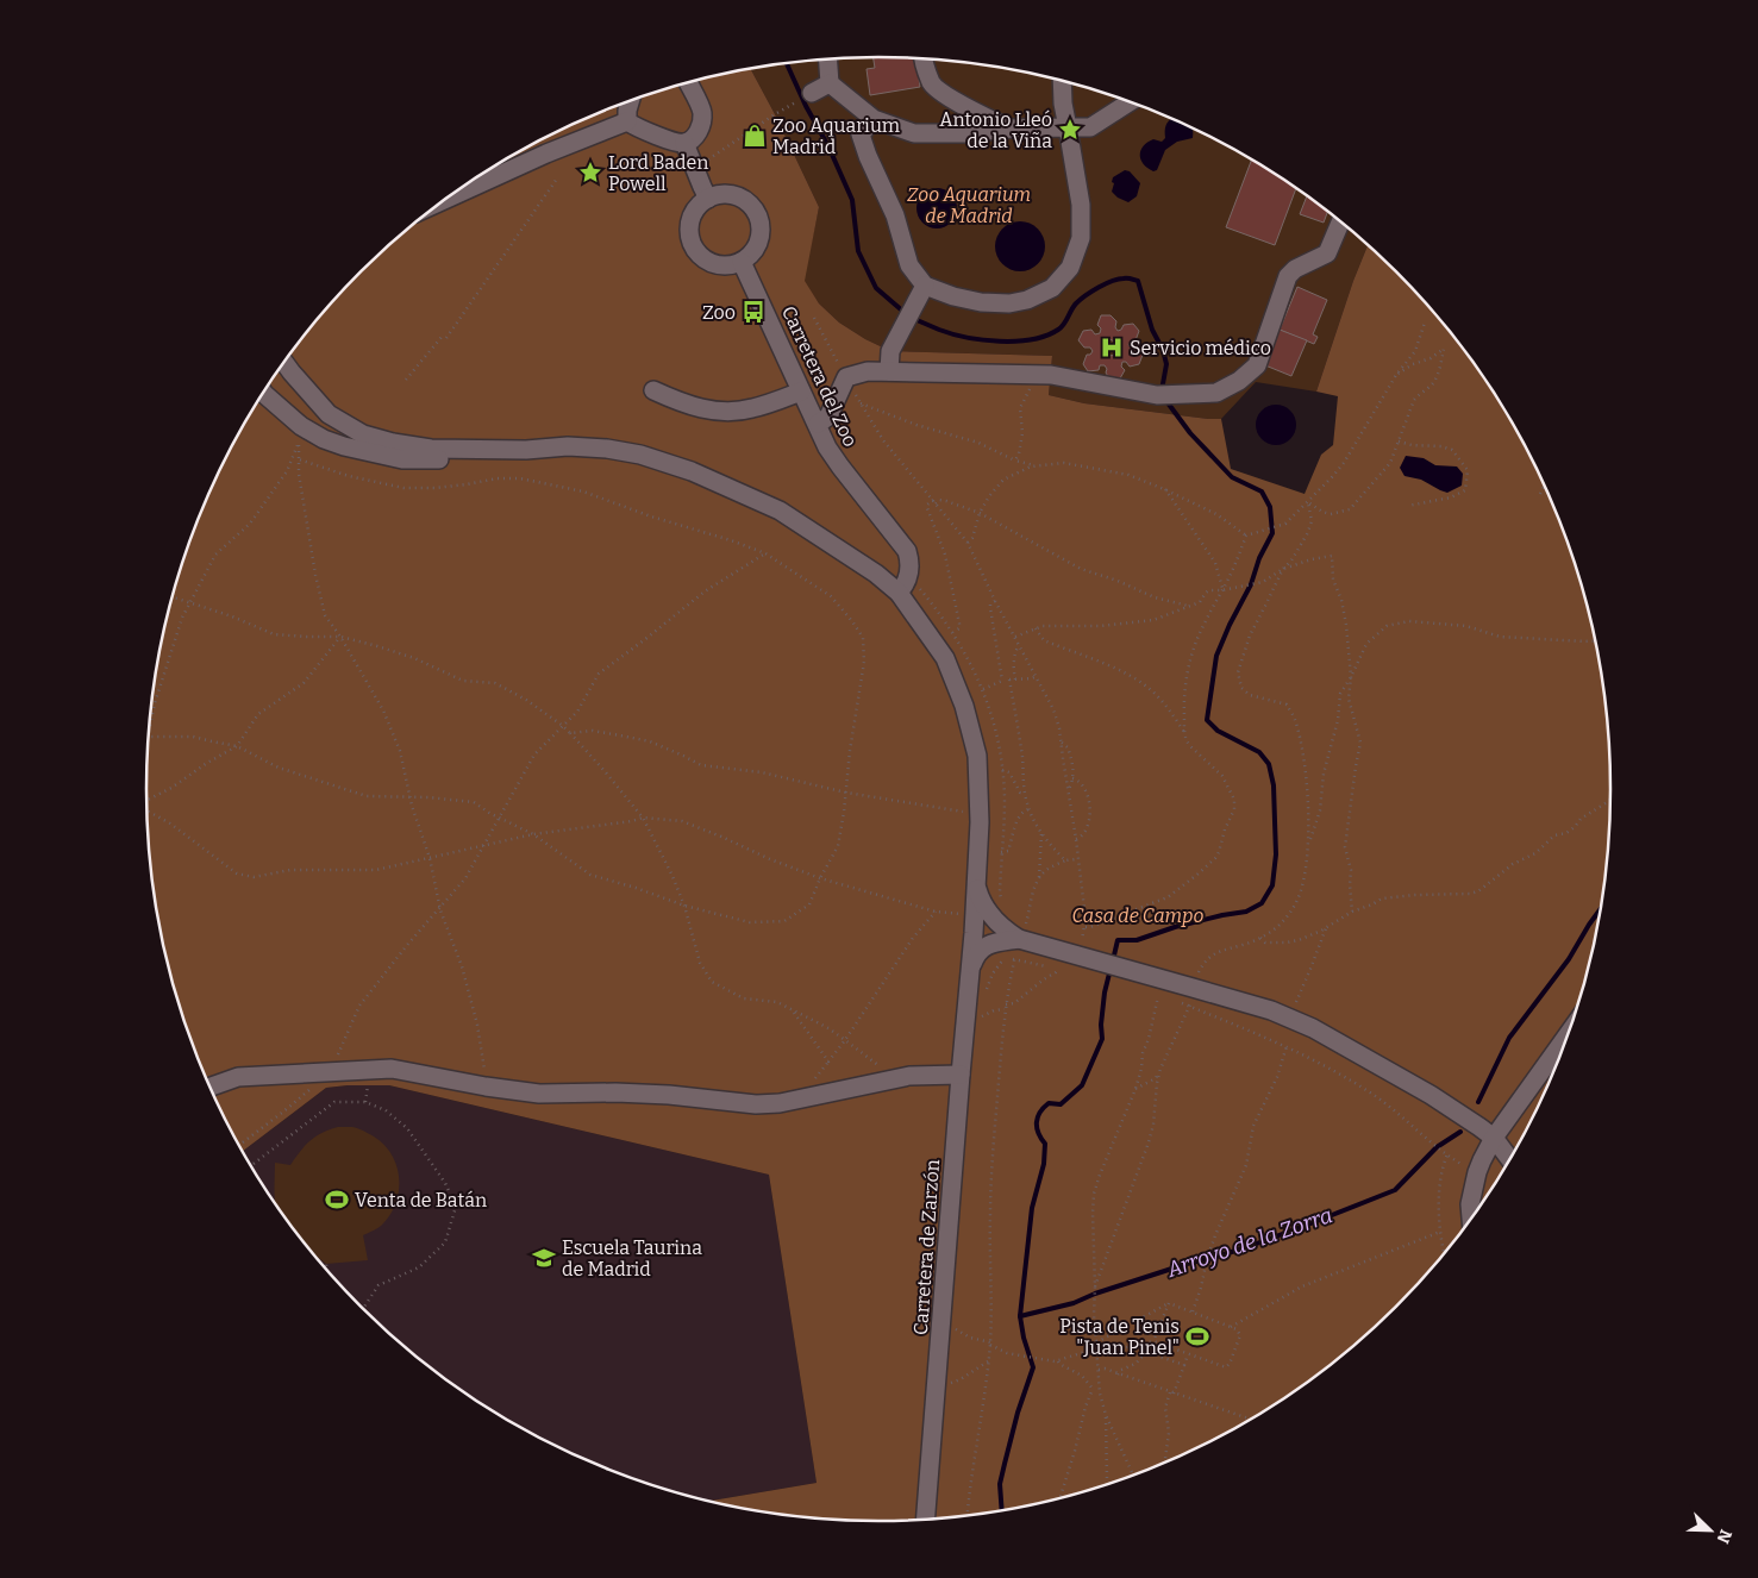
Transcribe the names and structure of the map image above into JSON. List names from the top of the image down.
{
  "streets": {
    "street": ["Carretera del Zoo", "Carretera de Zarzón"]
  },
  "crossings": [
    ["Carretera del Zoo", "Carretera de Zarzón"]
  ],
  "water": ["Arroyo de la Zorra"],
  "parks": ["Zoo Aquarium de Madrid", "Casa de Campo"],
  "places": {
    "place": ["Antonio Lleó de la Viña", "Lord Baden Powell"],
    "shop": ["Zoo Aquarium Madrid"],
    "bus stop": ["Zoo"],
    "hospital": ["Servicio médico"],
    "sports": ["Venta de Batán", "Pista de Tenis \"Juan Pinel\""],
    "school or university": ["Escuela Taurina de Madrid"]
  },
  "north": "bottom right"
}
